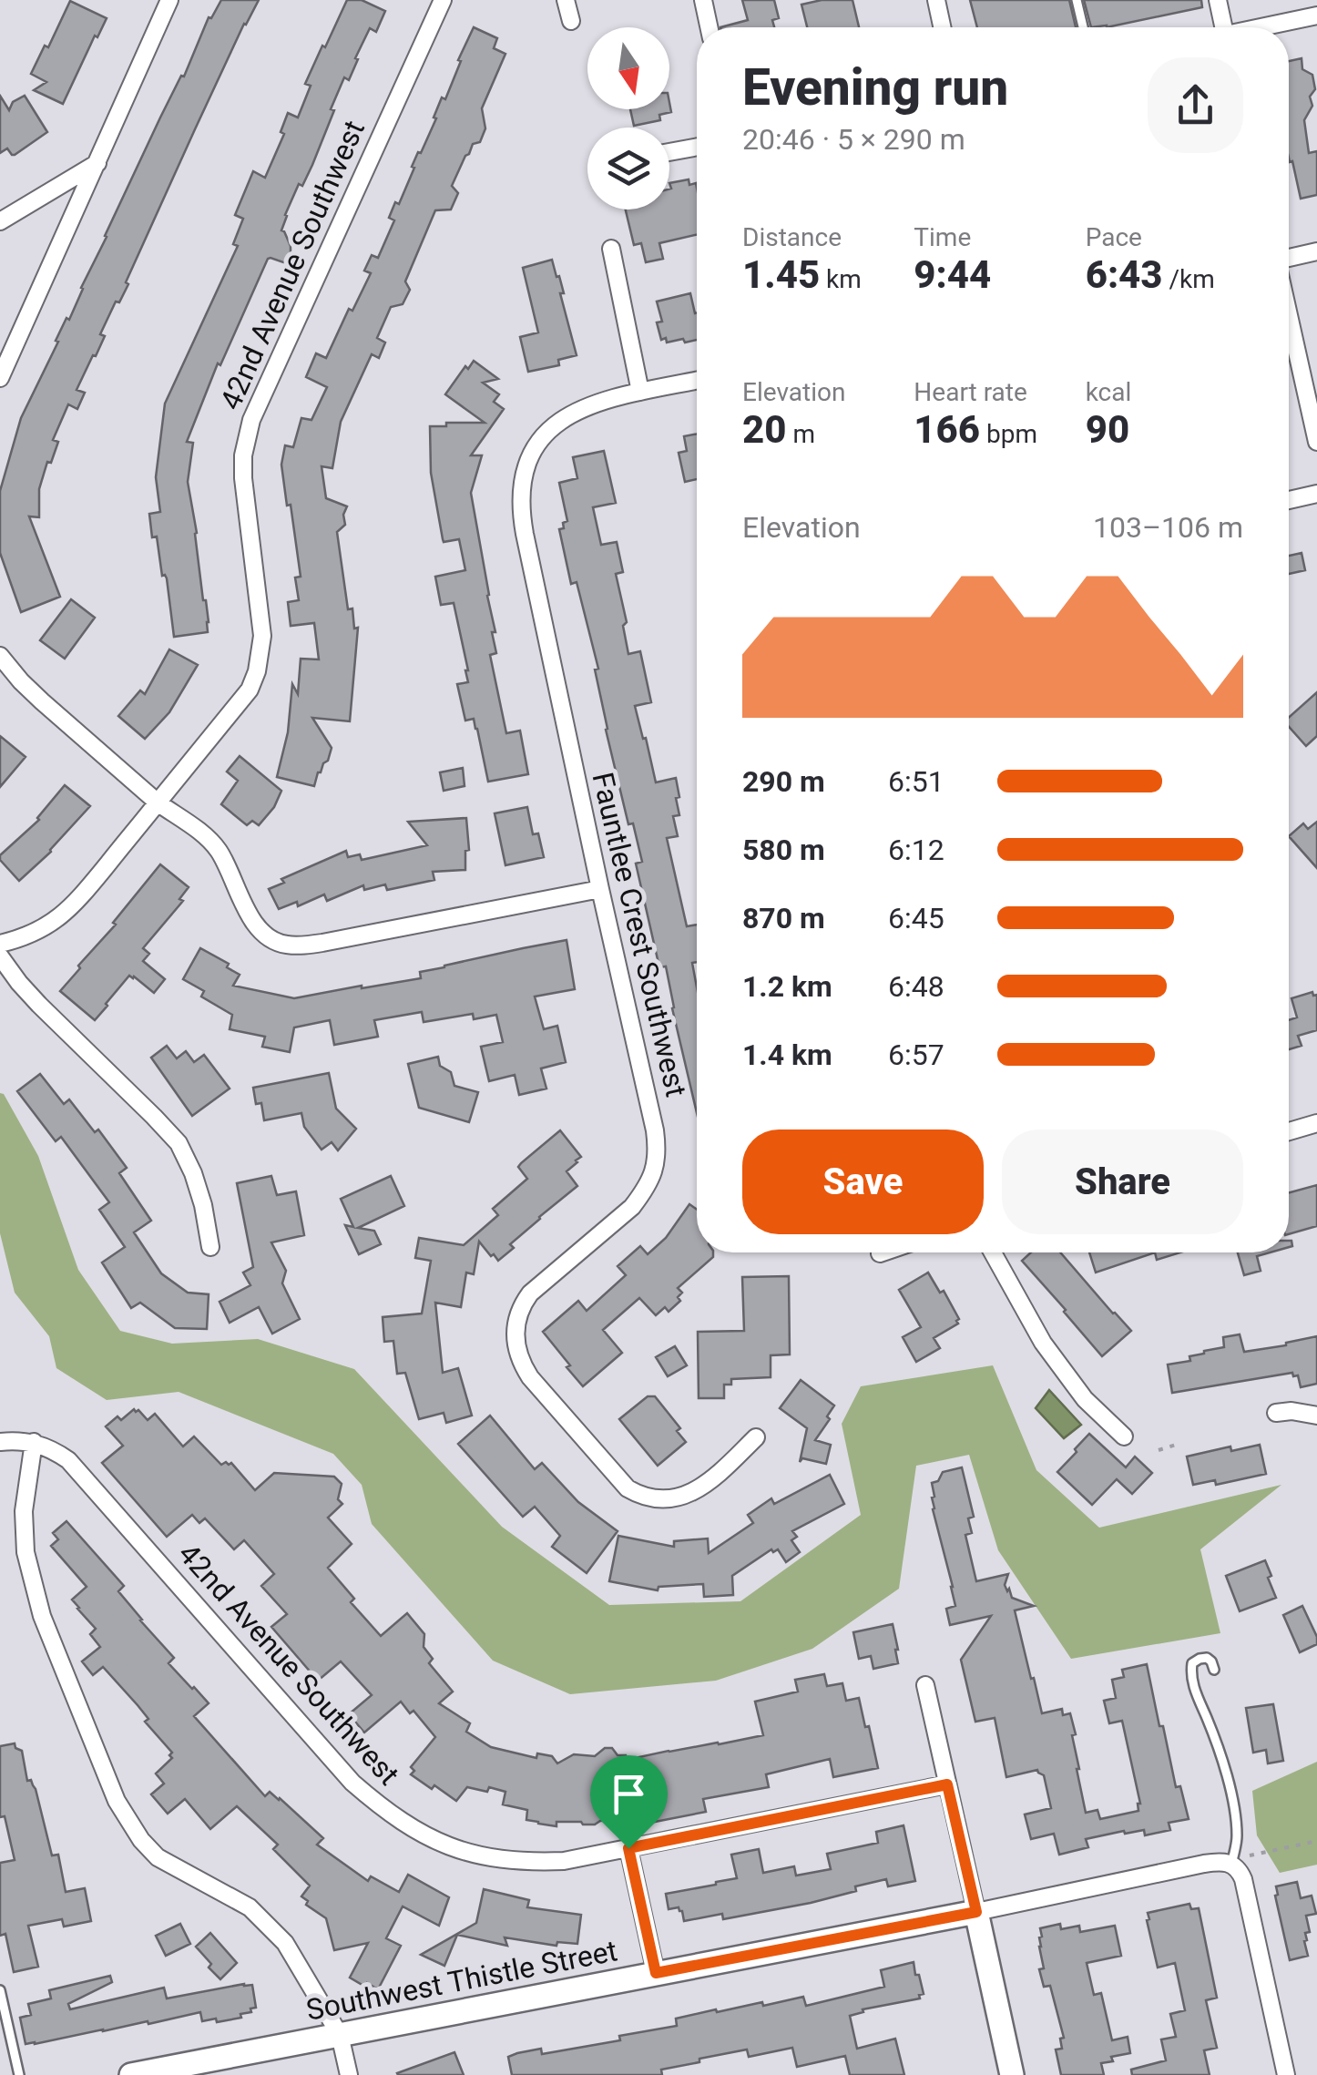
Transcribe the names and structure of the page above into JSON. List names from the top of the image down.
{
  "streets": {
    "main road": ["Southwest Thistle Street"],
    "street": ["42nd Avenue Southwest", "Fauntlee Crest Southwest"]
  },
  "north": "bottom",
  "page": {
    "heading": ["Evening run", "20:46 · 5 × 290 m"],
    "stats": [
      ["Distance", "1.45 km"],
      ["Time", "9:44"],
      ["Pace", "6:43 /km"],
      ["Elevation", "20 m"],
      ["Heart rate", "166 bpm"],
      ["kcal", "90"]
    ],
    "chart": ["Elevation", "103–106 m"],
    "list": [
      {
        "name": "290 m",
        "note": "6:51"
      },
      {
        "name": "580 m",
        "note": "6:12"
      },
      {
        "name": "870 m",
        "note": "6:45"
      },
      {
        "name": "1.2 km",
        "note": "6:48"
      },
      {
        "name": "1.4 km",
        "note": "6:57"
      }
    ],
    "buttons": ["Save", "Share"]
  }
}
